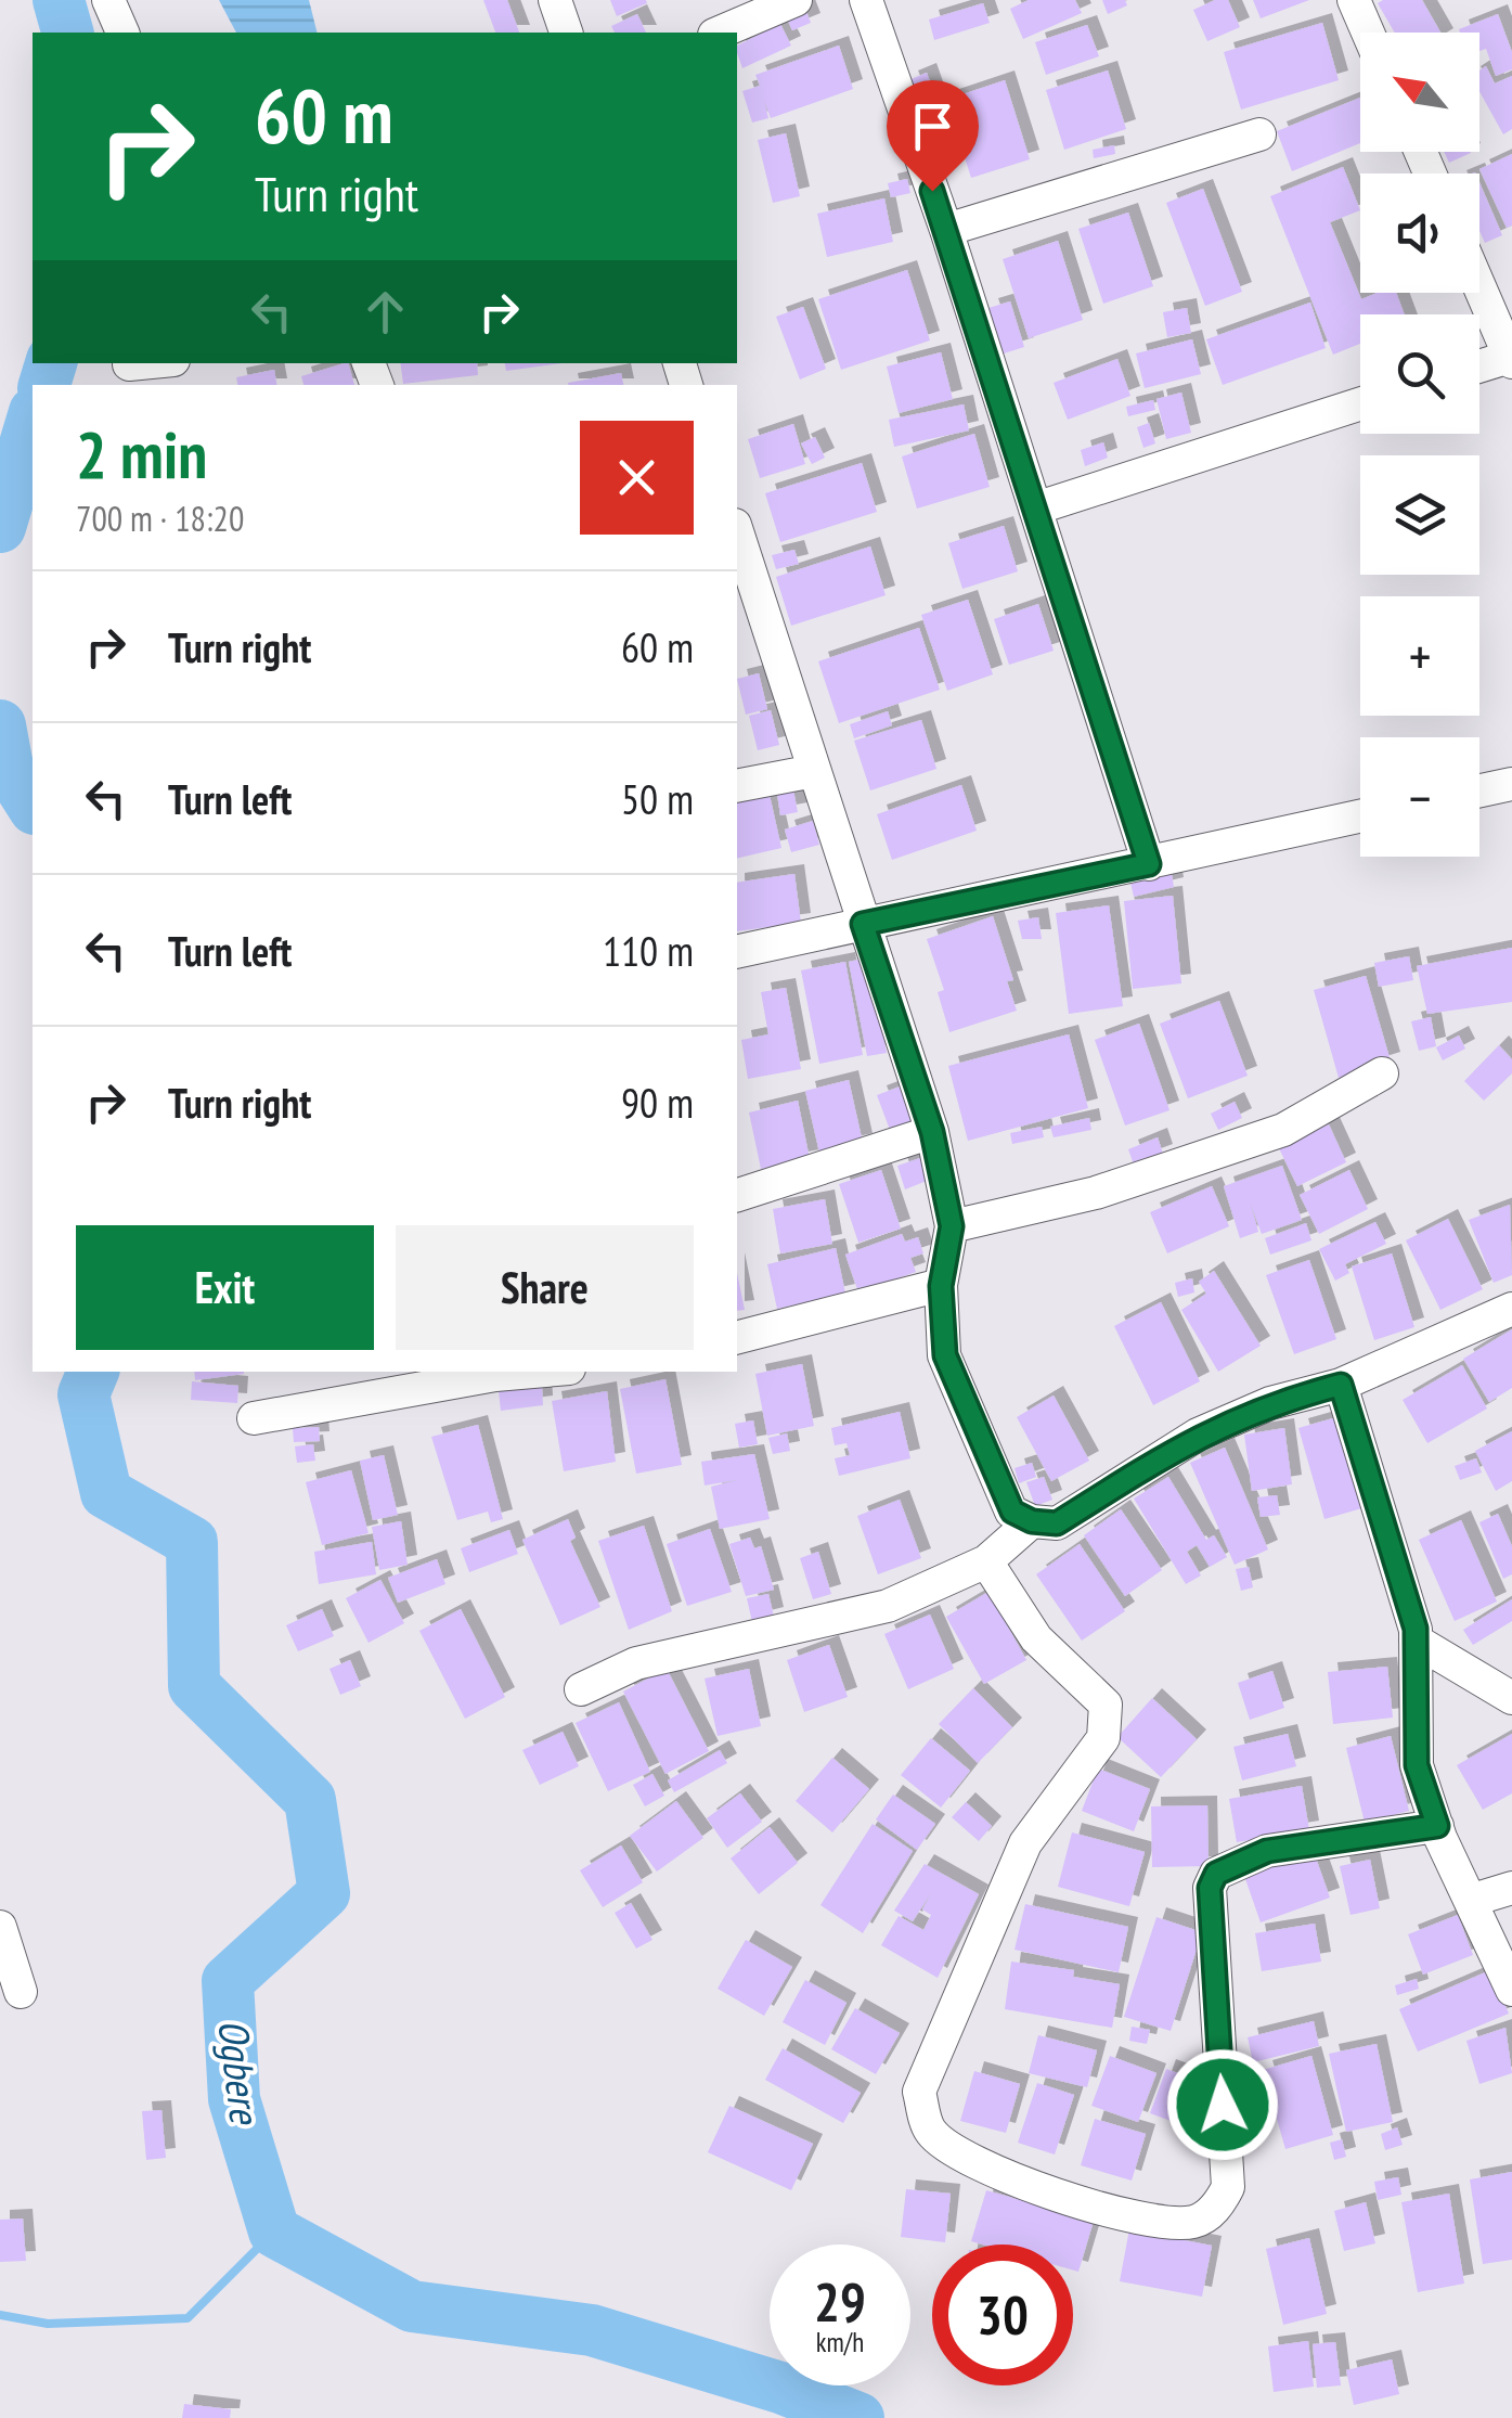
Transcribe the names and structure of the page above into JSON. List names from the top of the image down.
{
  "water": ["Ogbere"],
  "north": "top left",
  "page": {
    "map_buttons": ["+", "−"],
    "turn": ["60 m", "Turn right"],
    "heading": ["2 min", "700 m · 18:20"],
    "list": [
      {
        "name": "Turn right",
        "value": "60 m"
      },
      {
        "name": "Turn left",
        "value": "50 m"
      },
      {
        "name": "Turn left",
        "value": "110 m"
      },
      {
        "name": "Turn right",
        "value": "90 m"
      }
    ],
    "buttons": ["Exit", "Share"],
    "speed": "29 km/h",
    "limit": "30"
  }
}
